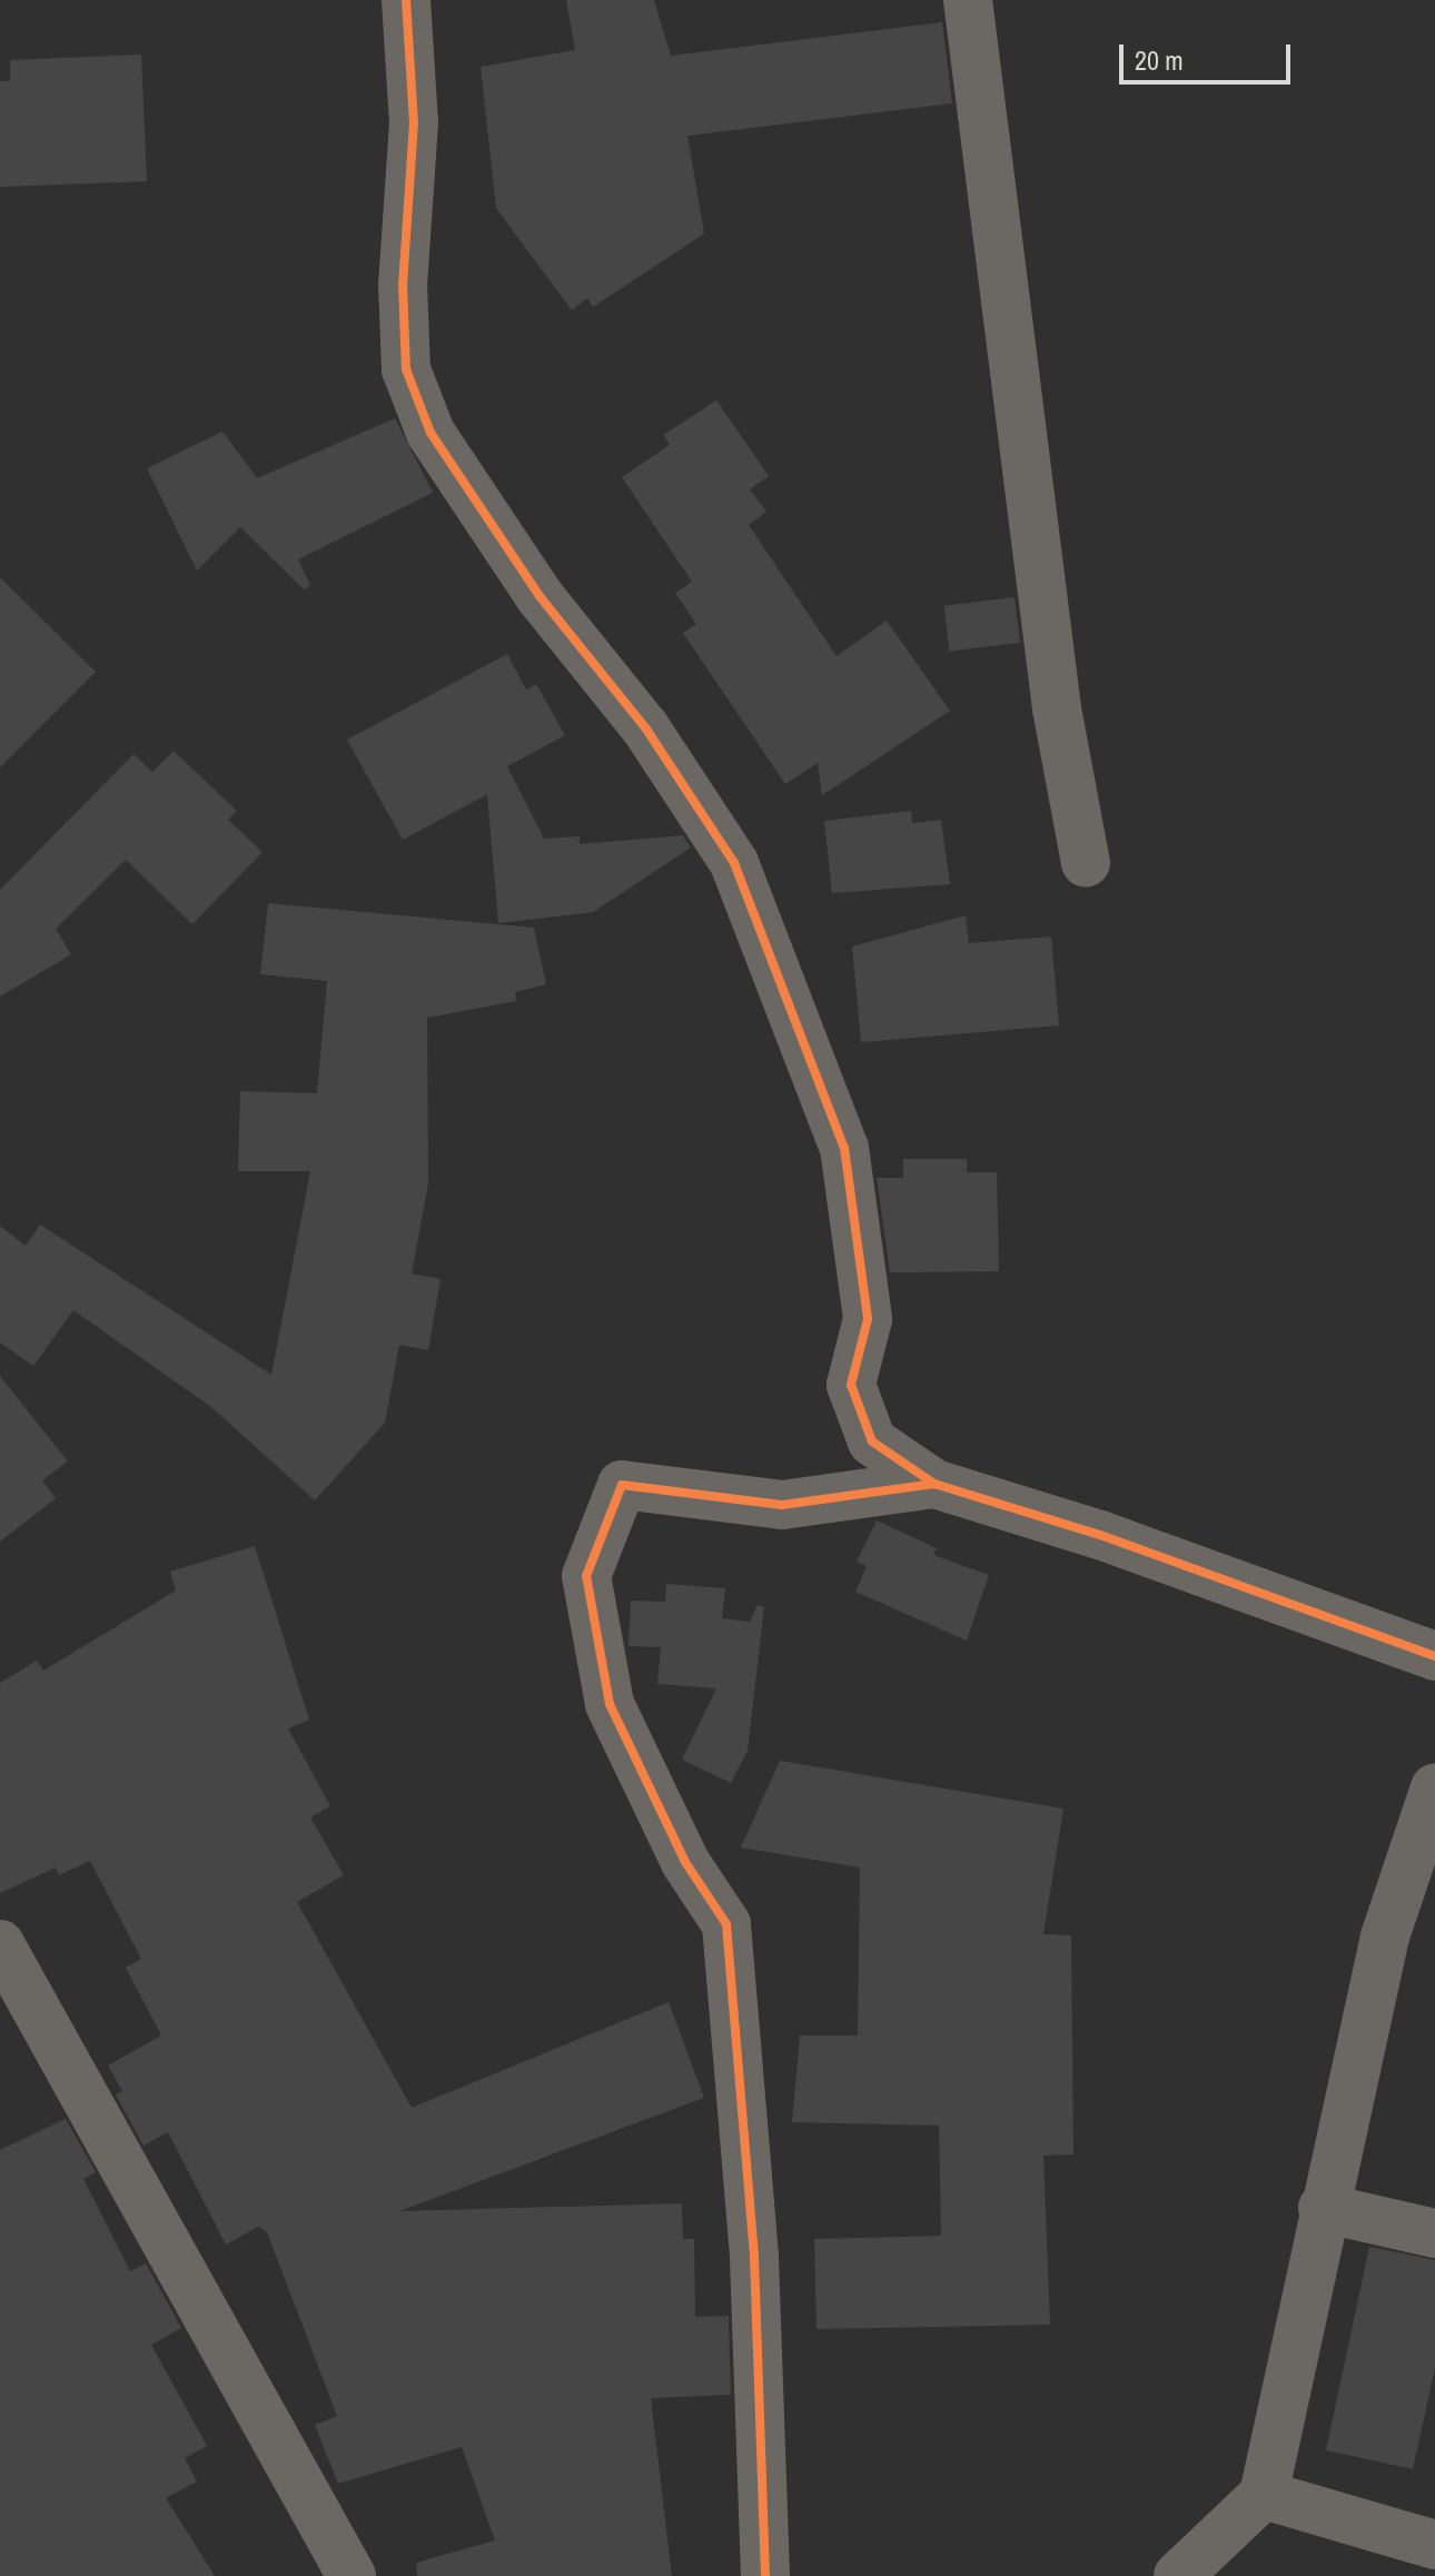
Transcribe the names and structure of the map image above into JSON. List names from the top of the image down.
{
  "scale_bar": "20 m"
}
